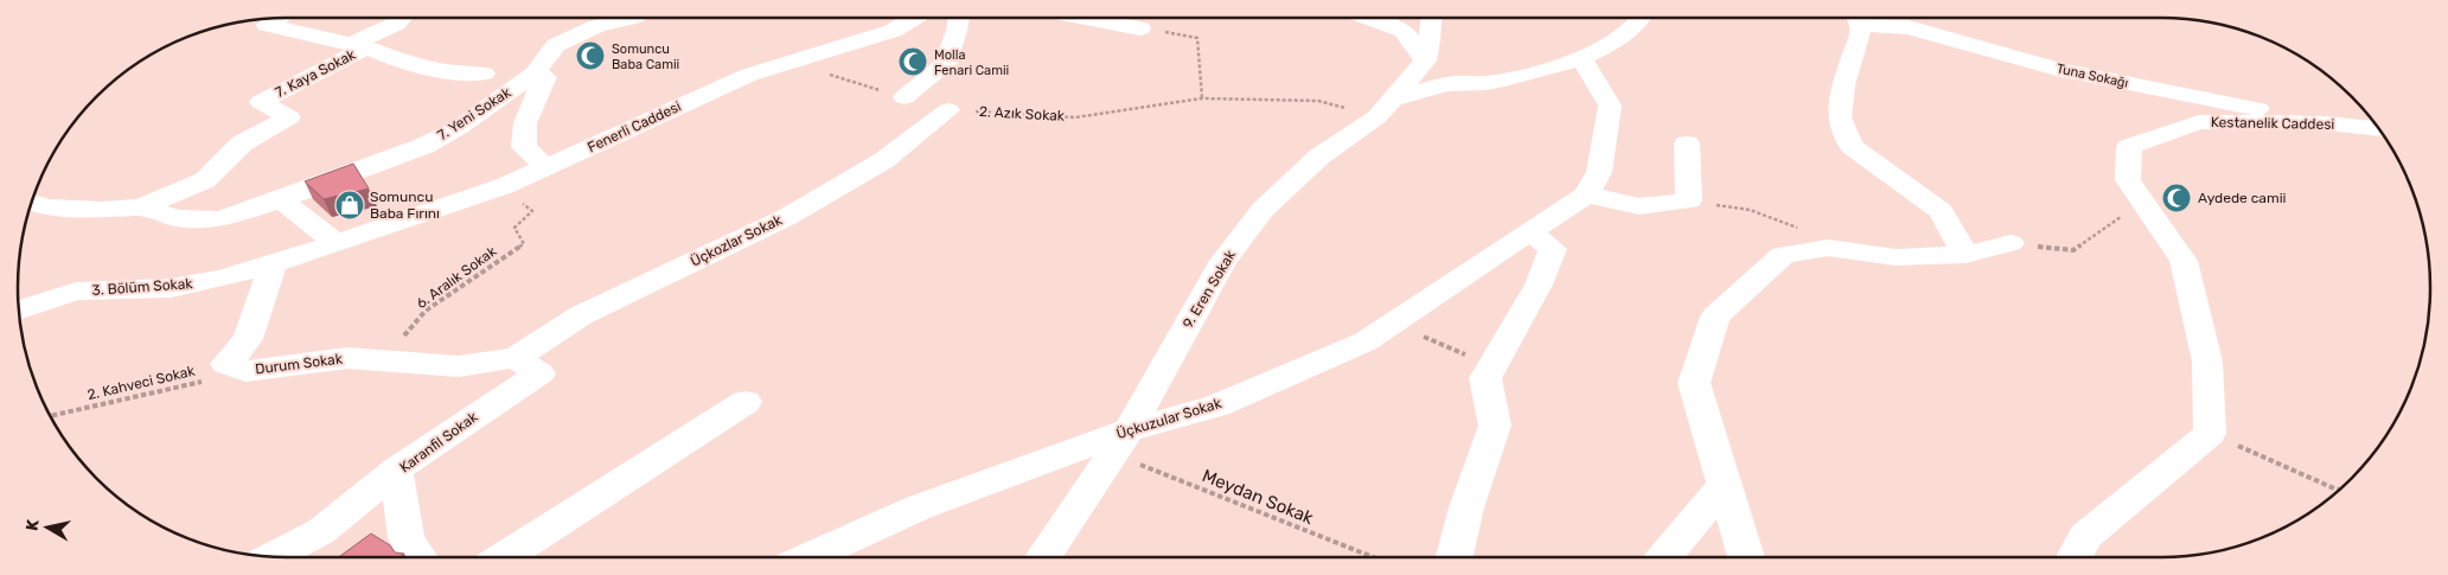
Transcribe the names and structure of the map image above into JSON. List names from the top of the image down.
{
  "streets": {
    "street": [
      "7. Kaya Sokak",
      "Tuna Sokağı",
      "7. Yeni Sokak",
      "Kestanelik Caddesi",
      "Fenerli Caddesi",
      "Üçkozlar Sokak",
      "3. Bölüm Sokak",
      "9. Eren Sokak",
      "Durum Sokak",
      "Üçkuzular Sokak",
      "Karanfil Sokak"
    ],
    "path": [
      "2. Azık Sokak",
      "6. Aralık Sokak",
      "2. Kahveci Sokak",
      "Meydan Sokak"
    ]
  },
  "crossings": [
    ["7. Kaya Sokak", "7. Yeni Sokak"],
    ["Tuna Sokağı", "Kestanelik Caddesi"],
    ["2. Azık Sokak", "Üçkozlar Sokak"],
    ["2. Azık Sokak", "9. Eren Sokak"],
    ["Fenerli Caddesi", "6. Aralık Sokak"],
    ["Üçkozlar Sokak", "Durum Sokak"],
    ["Üçkozlar Sokak", "Karanfil Sokak"],
    ["6. Aralık Sokak", "Durum Sokak"],
    ["3. Bölüm Sokak", "Durum Sokak"],
    ["9. Eren Sokak", "Üçkuzular Sokak"],
    ["9. Eren Sokak", "Meydan Sokak"],
    ["Durum Sokak", "2. Kahveci Sokak"],
    ["Durum Sokak", "Karanfil Sokak"],
    ["Üçkuzular Sokak", "Meydan Sokak"]
  ],
  "places": {
    "mosque": ["Somuncu Baba Camii", "Molla Fenari Camii", "Aydede camii"],
    "shop": ["Somuncu Baba Fırını"]
  },
  "north": "left"
}
